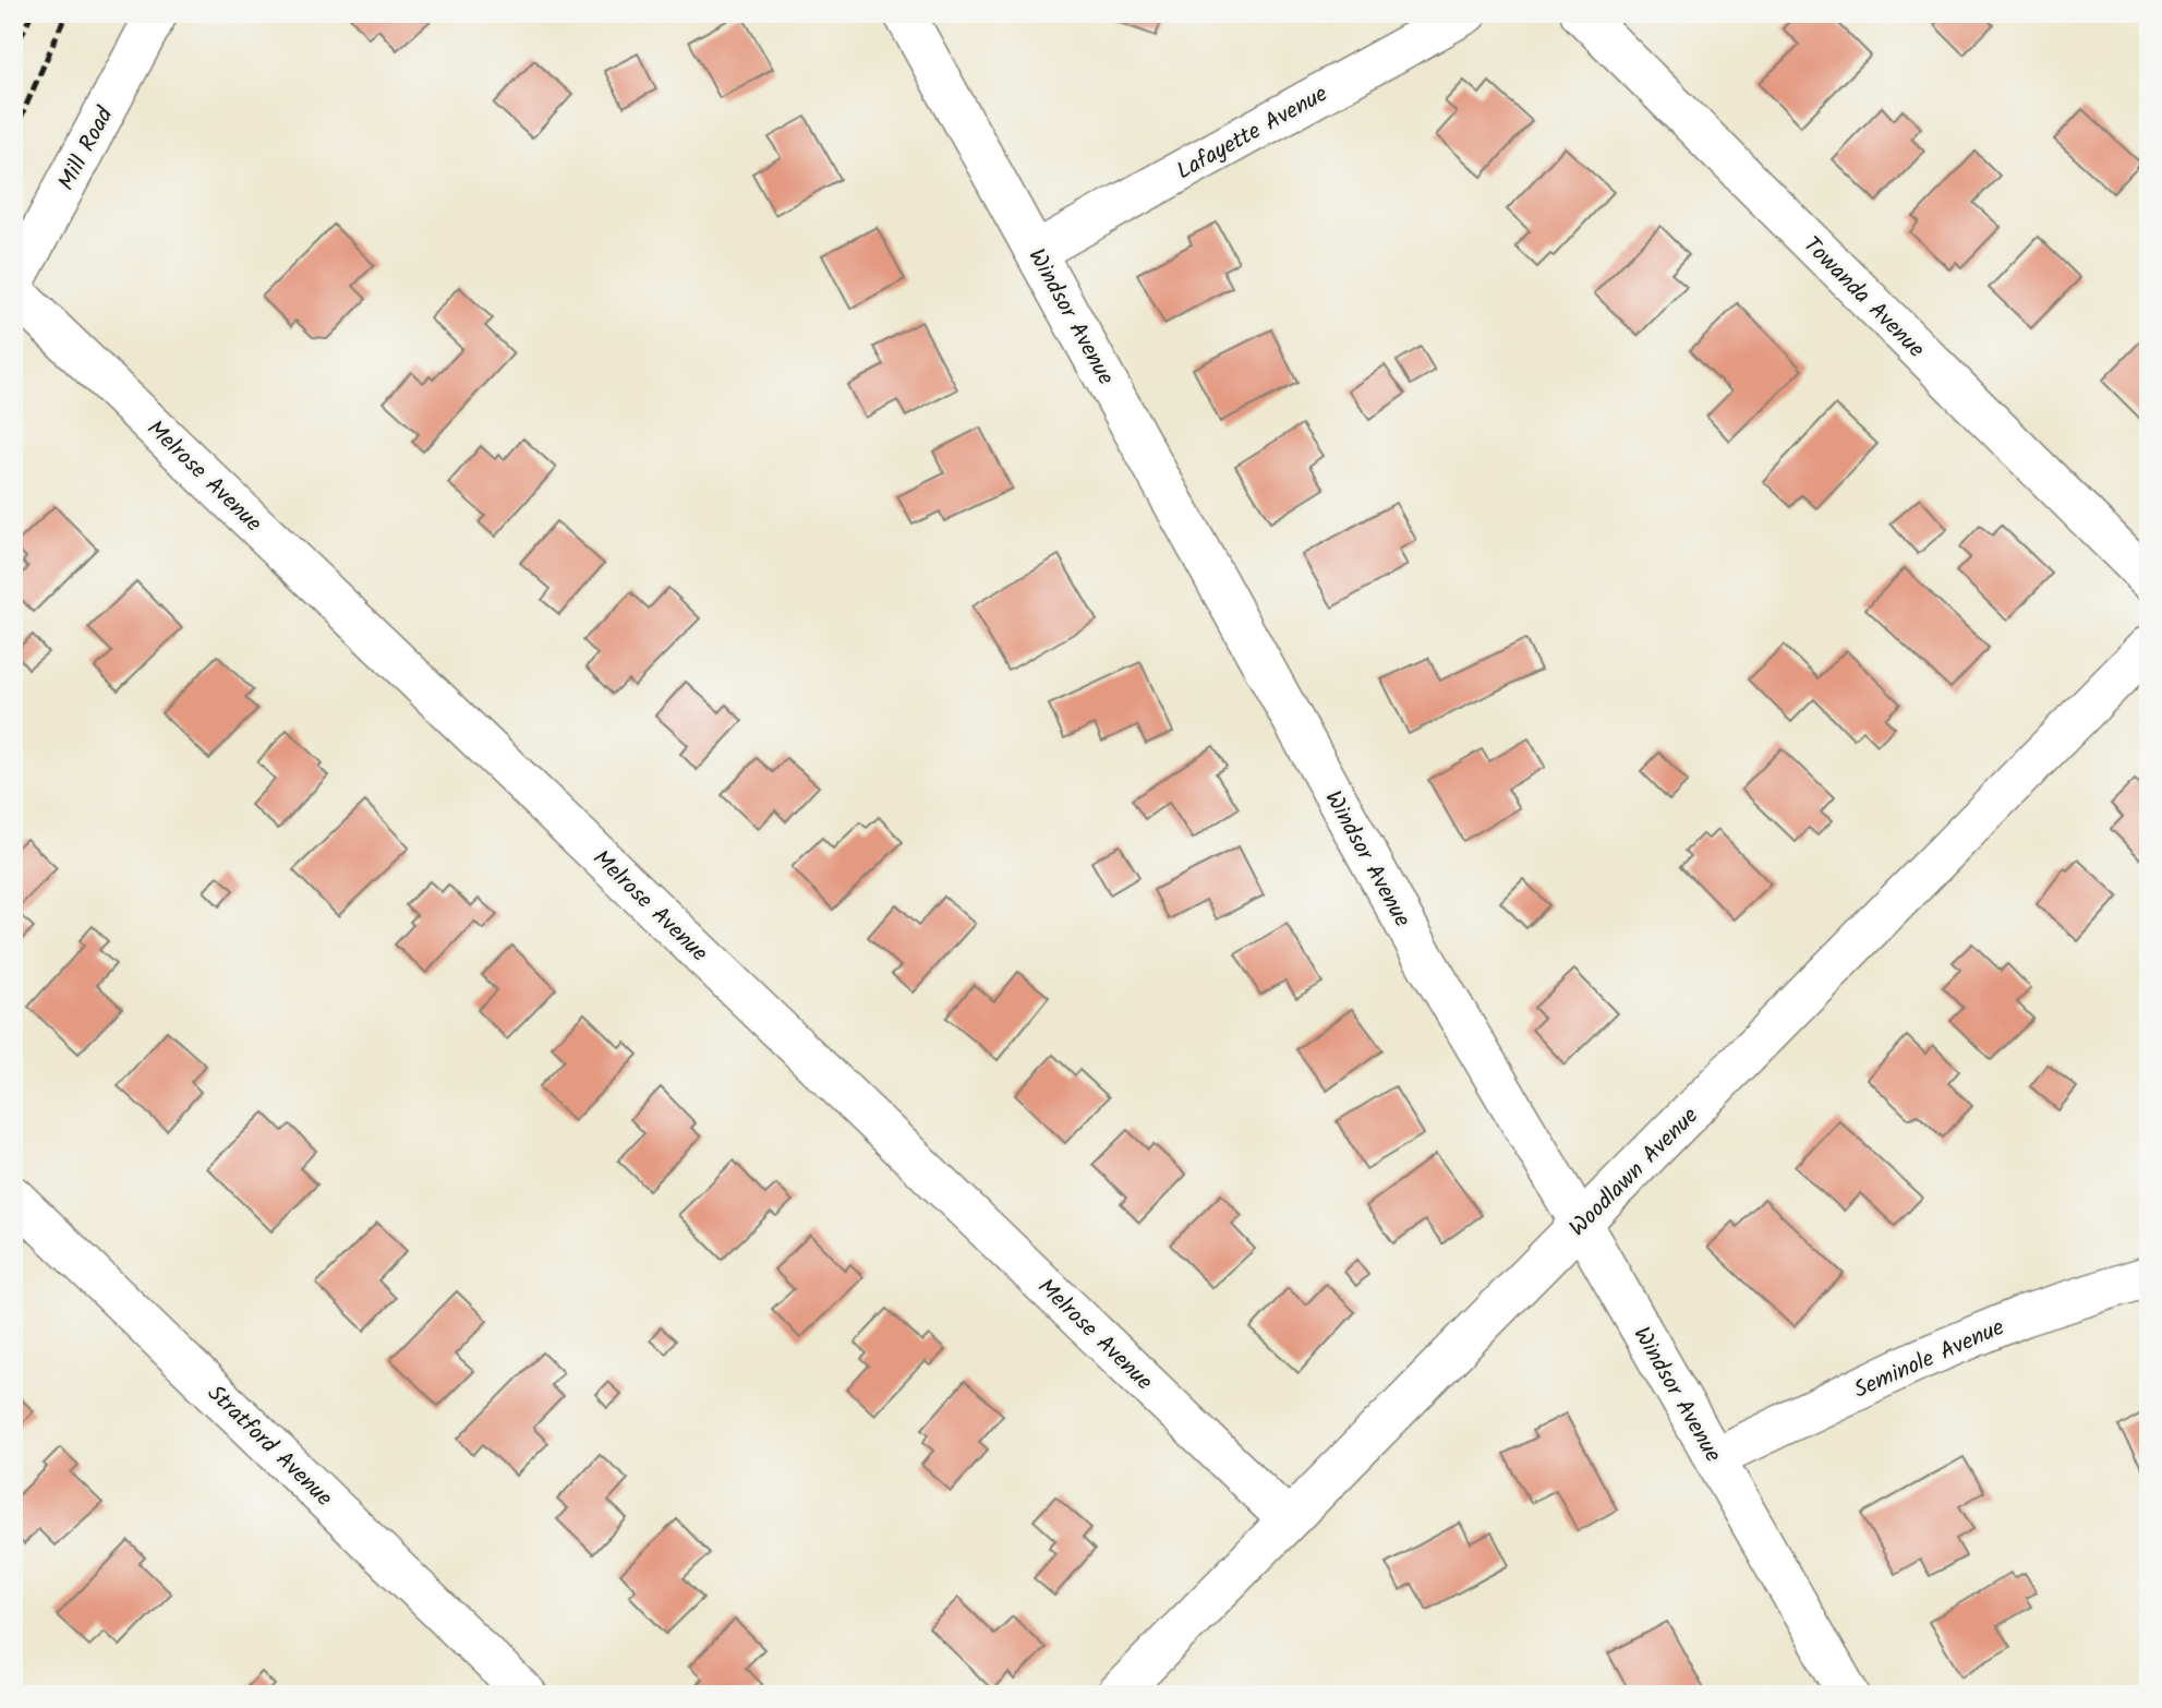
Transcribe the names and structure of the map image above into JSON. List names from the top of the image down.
{
  "streets": {
    "street": [
      "Lafayette Avenue",
      "Mill Road",
      "Towanda Avenue",
      "Windsor Avenue",
      "Melrose Avenue",
      "Woodlawn Avenue",
      "Seminole Avenue",
      "Stratford Avenue"
    ]
  },
  "crossings": [
    ["Lafayette Avenue", "Windsor Avenue"],
    ["Windsor Avenue", "Woodlawn Avenue"],
    ["Windsor Avenue", "Seminole Avenue"],
    ["Melrose Avenue", "Woodlawn Avenue"]
  ]
}
